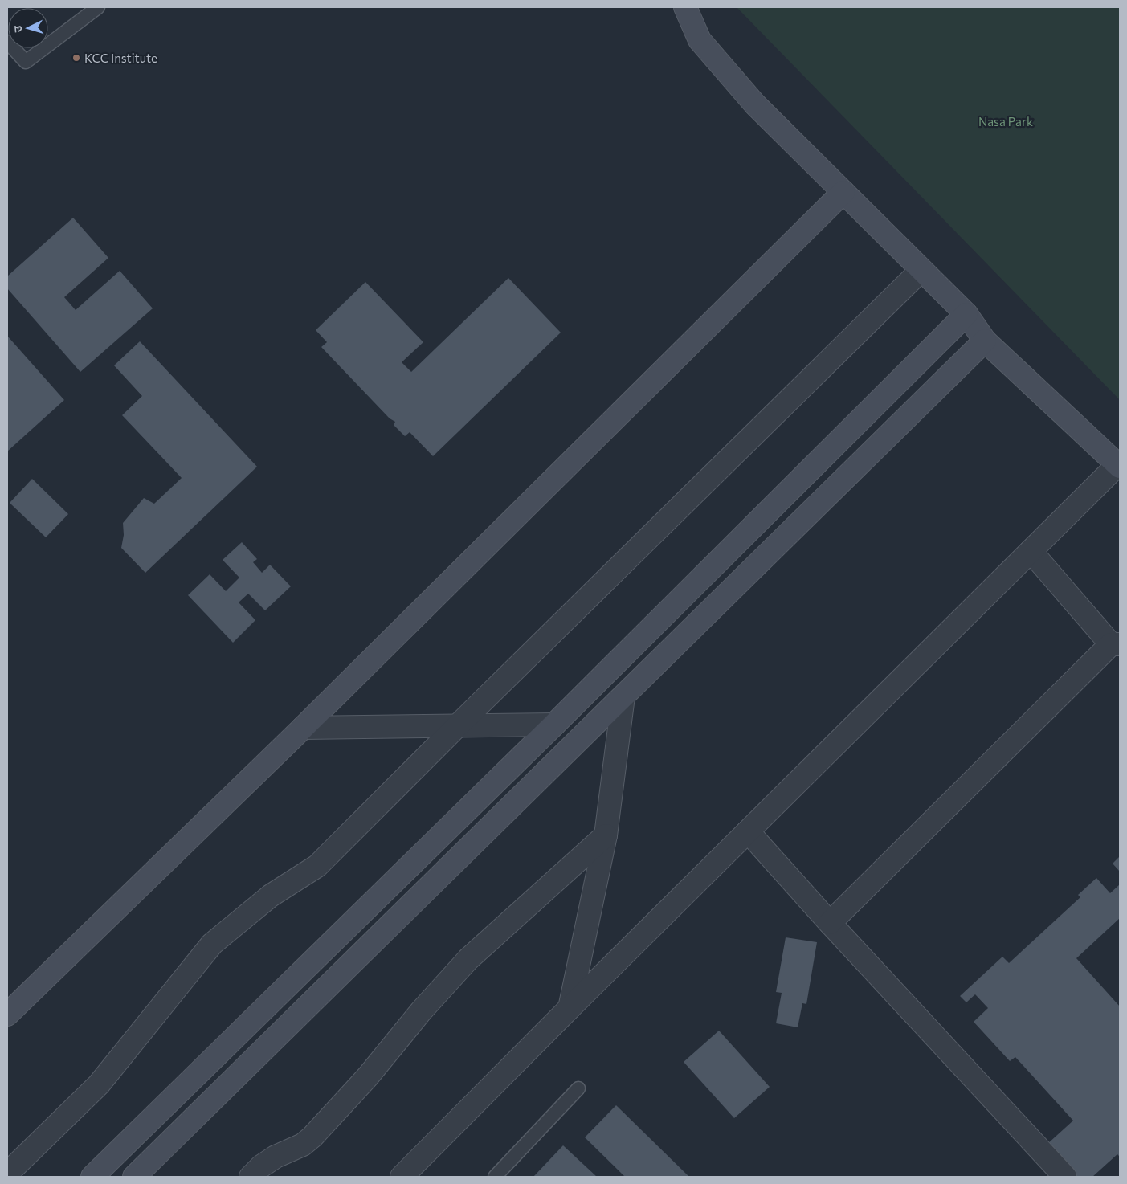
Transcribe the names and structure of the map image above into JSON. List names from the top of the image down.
{
  "parks": ["Nasa Park"],
  "places": ["KCC Institute"],
  "north": "left"
}
